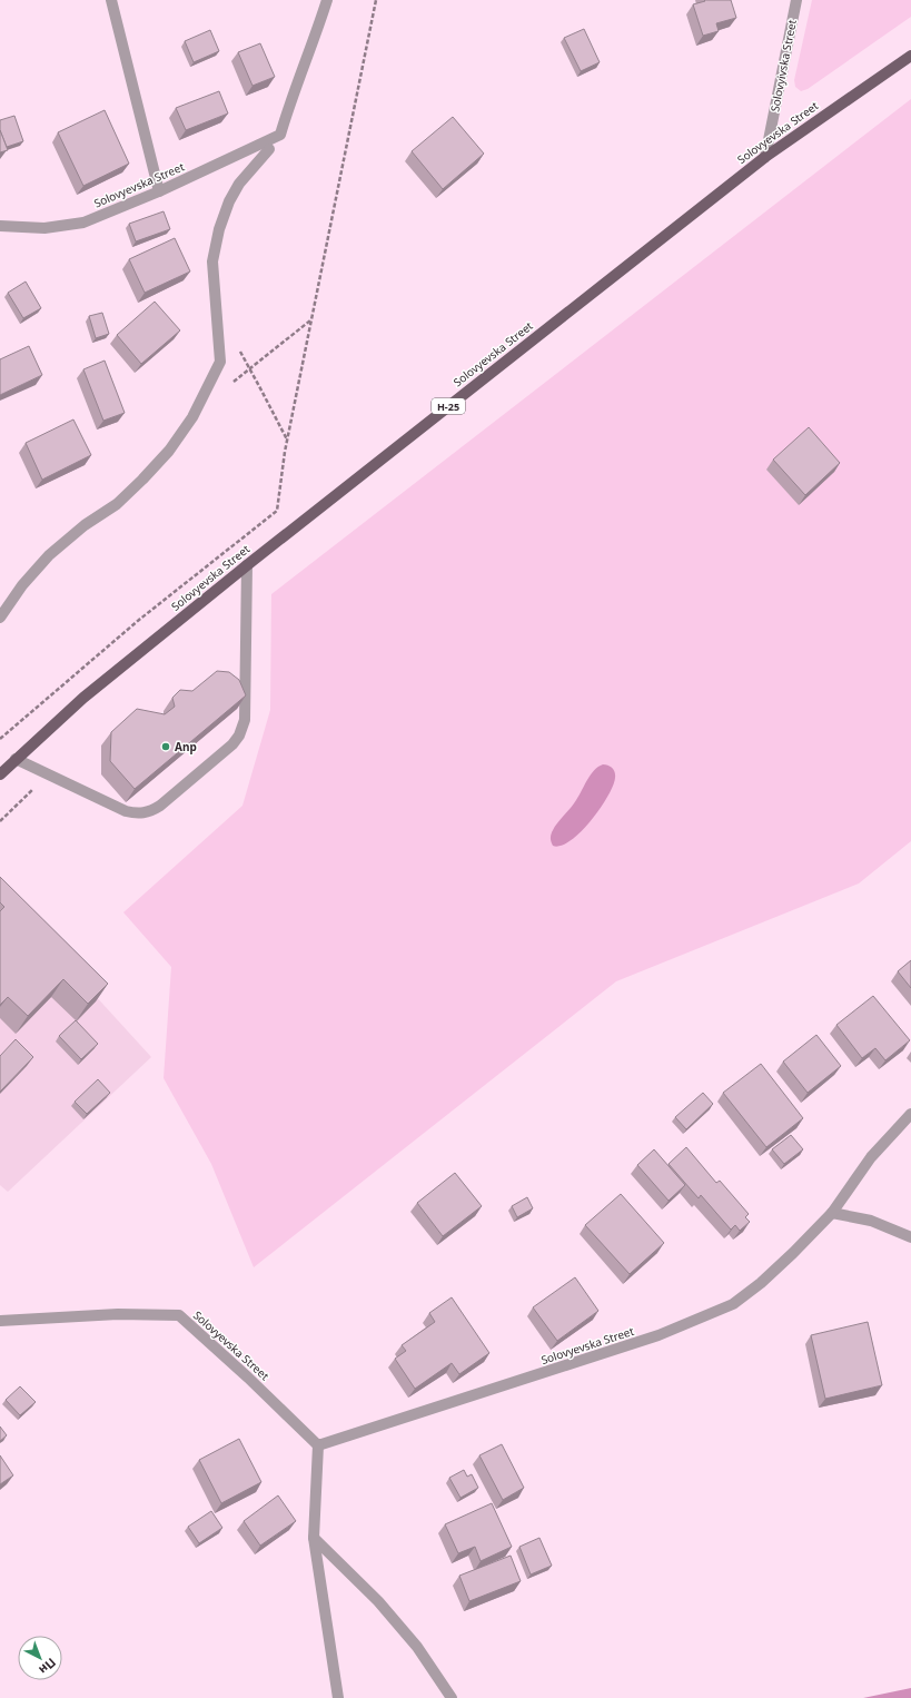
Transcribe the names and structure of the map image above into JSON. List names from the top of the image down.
{
  "streets": {
    "main road": ["Solovyevska Street", "Н-25"],
    "street": ["Solovyivska Street"]
  },
  "crossings": [
    ["Solovyivska Street", "Solovyevska Street"]
  ],
  "places": ["Anp"],
  "north": "bottom right"
}
